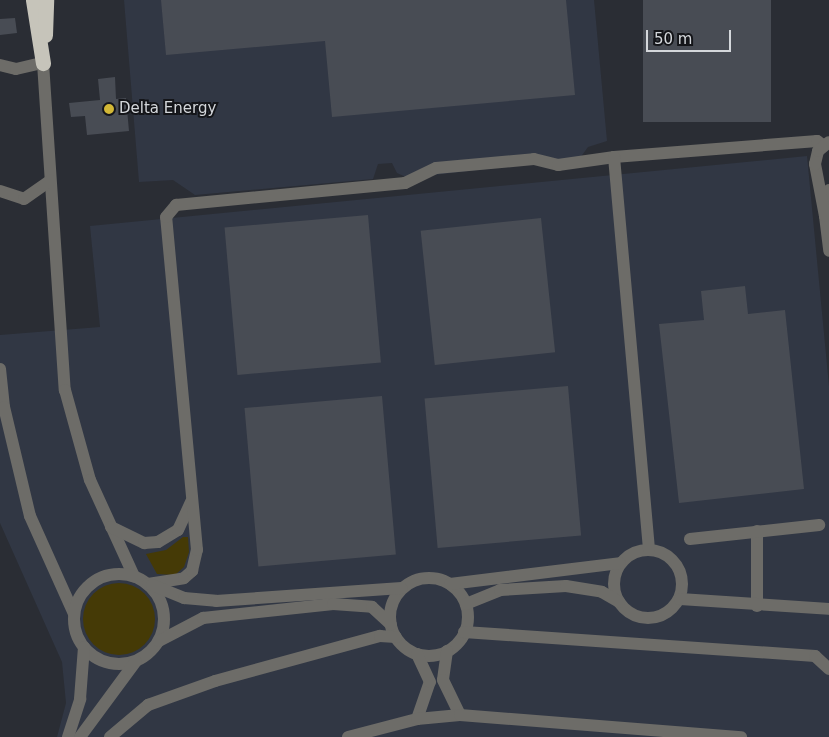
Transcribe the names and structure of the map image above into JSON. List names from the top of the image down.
{
  "places": ["Delta Energy"],
  "scale_bar": "50 m"
}
